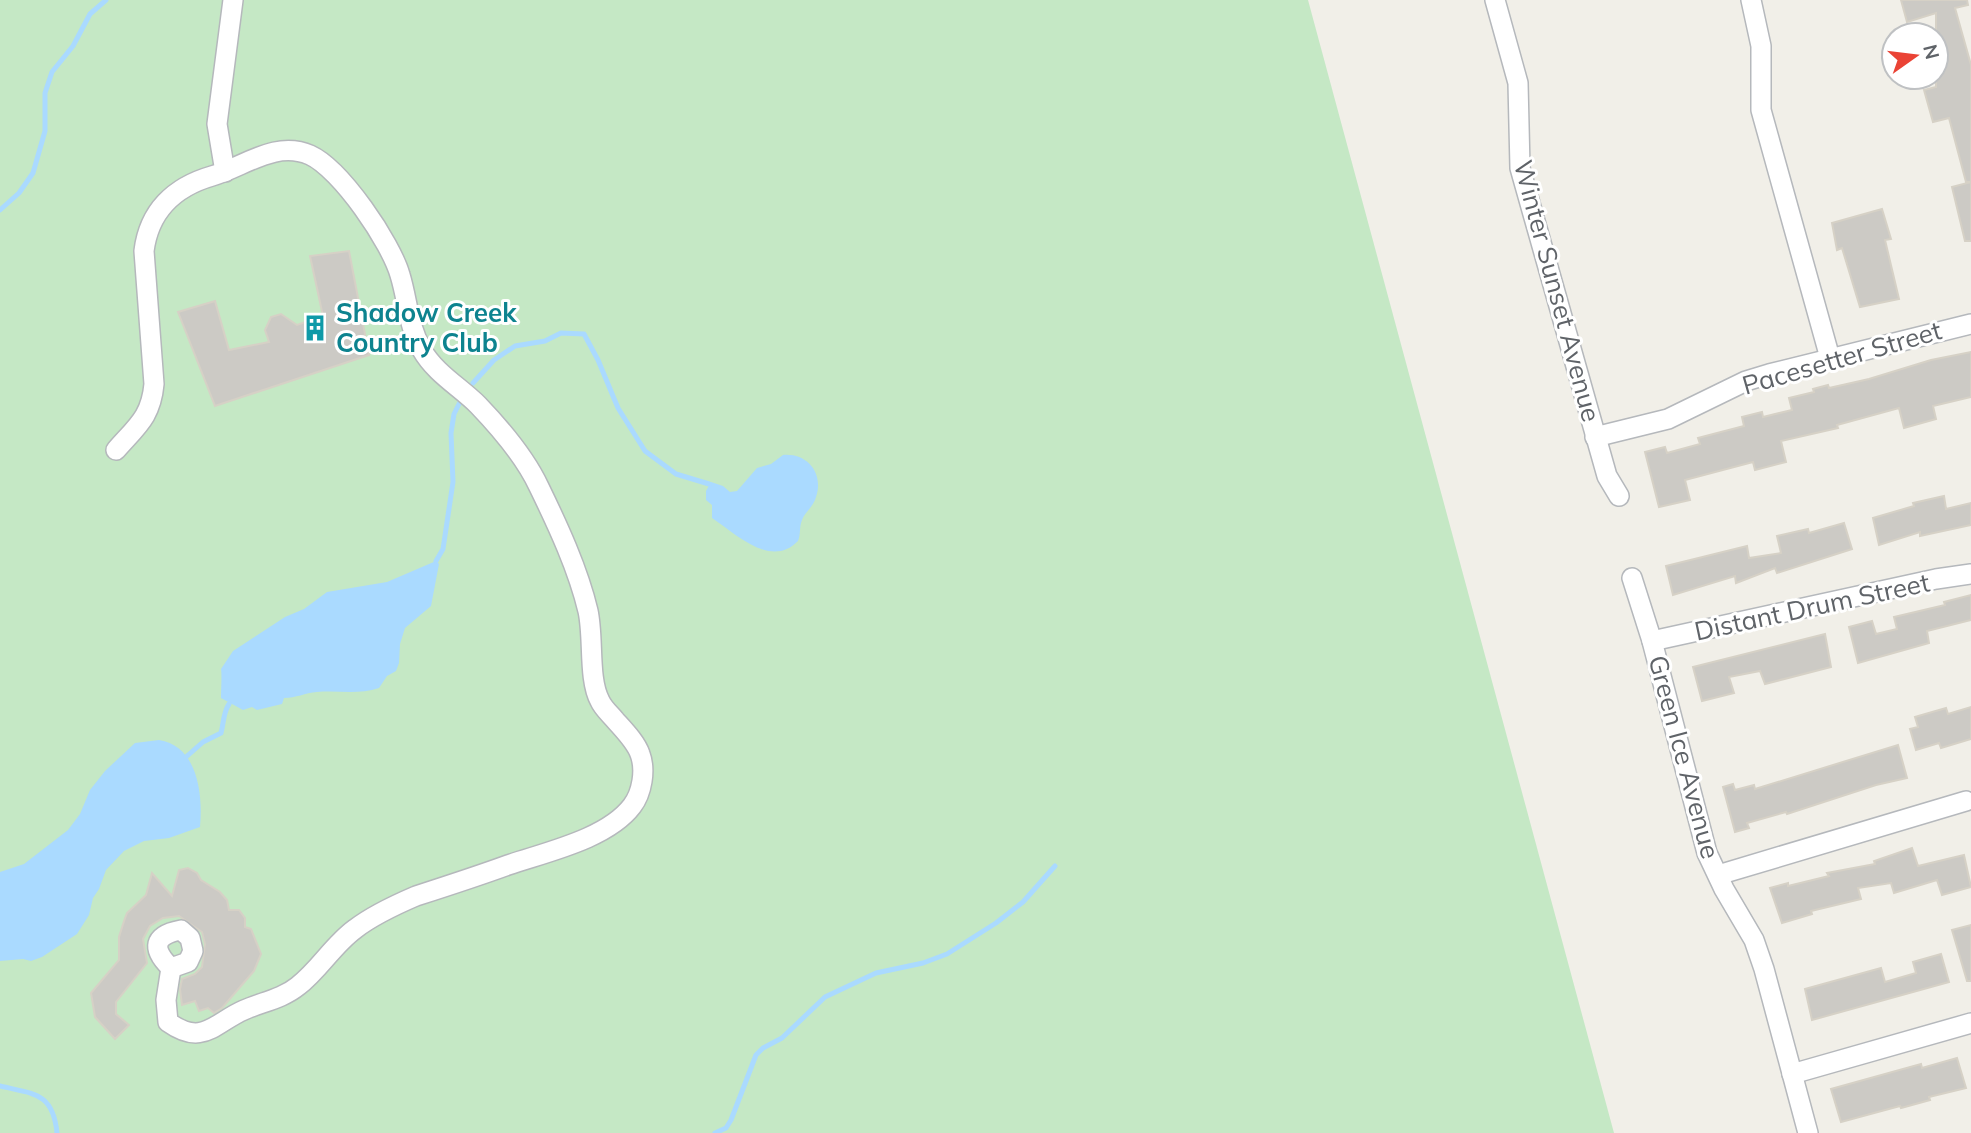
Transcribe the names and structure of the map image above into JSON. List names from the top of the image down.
{
  "streets": {
    "street": [
      "Winter Sunset Avenue",
      "Pacesetter Street",
      "Distant Drum Street",
      "Green Ice Avenue"
    ]
  },
  "crossings": [
    ["Winter Sunset Avenue", "Pacesetter Street"],
    ["Distant Drum Street", "Green Ice Avenue"]
  ],
  "places": {
    "building": ["Shadow Creek Country Club"]
  },
  "north": "right"
}
